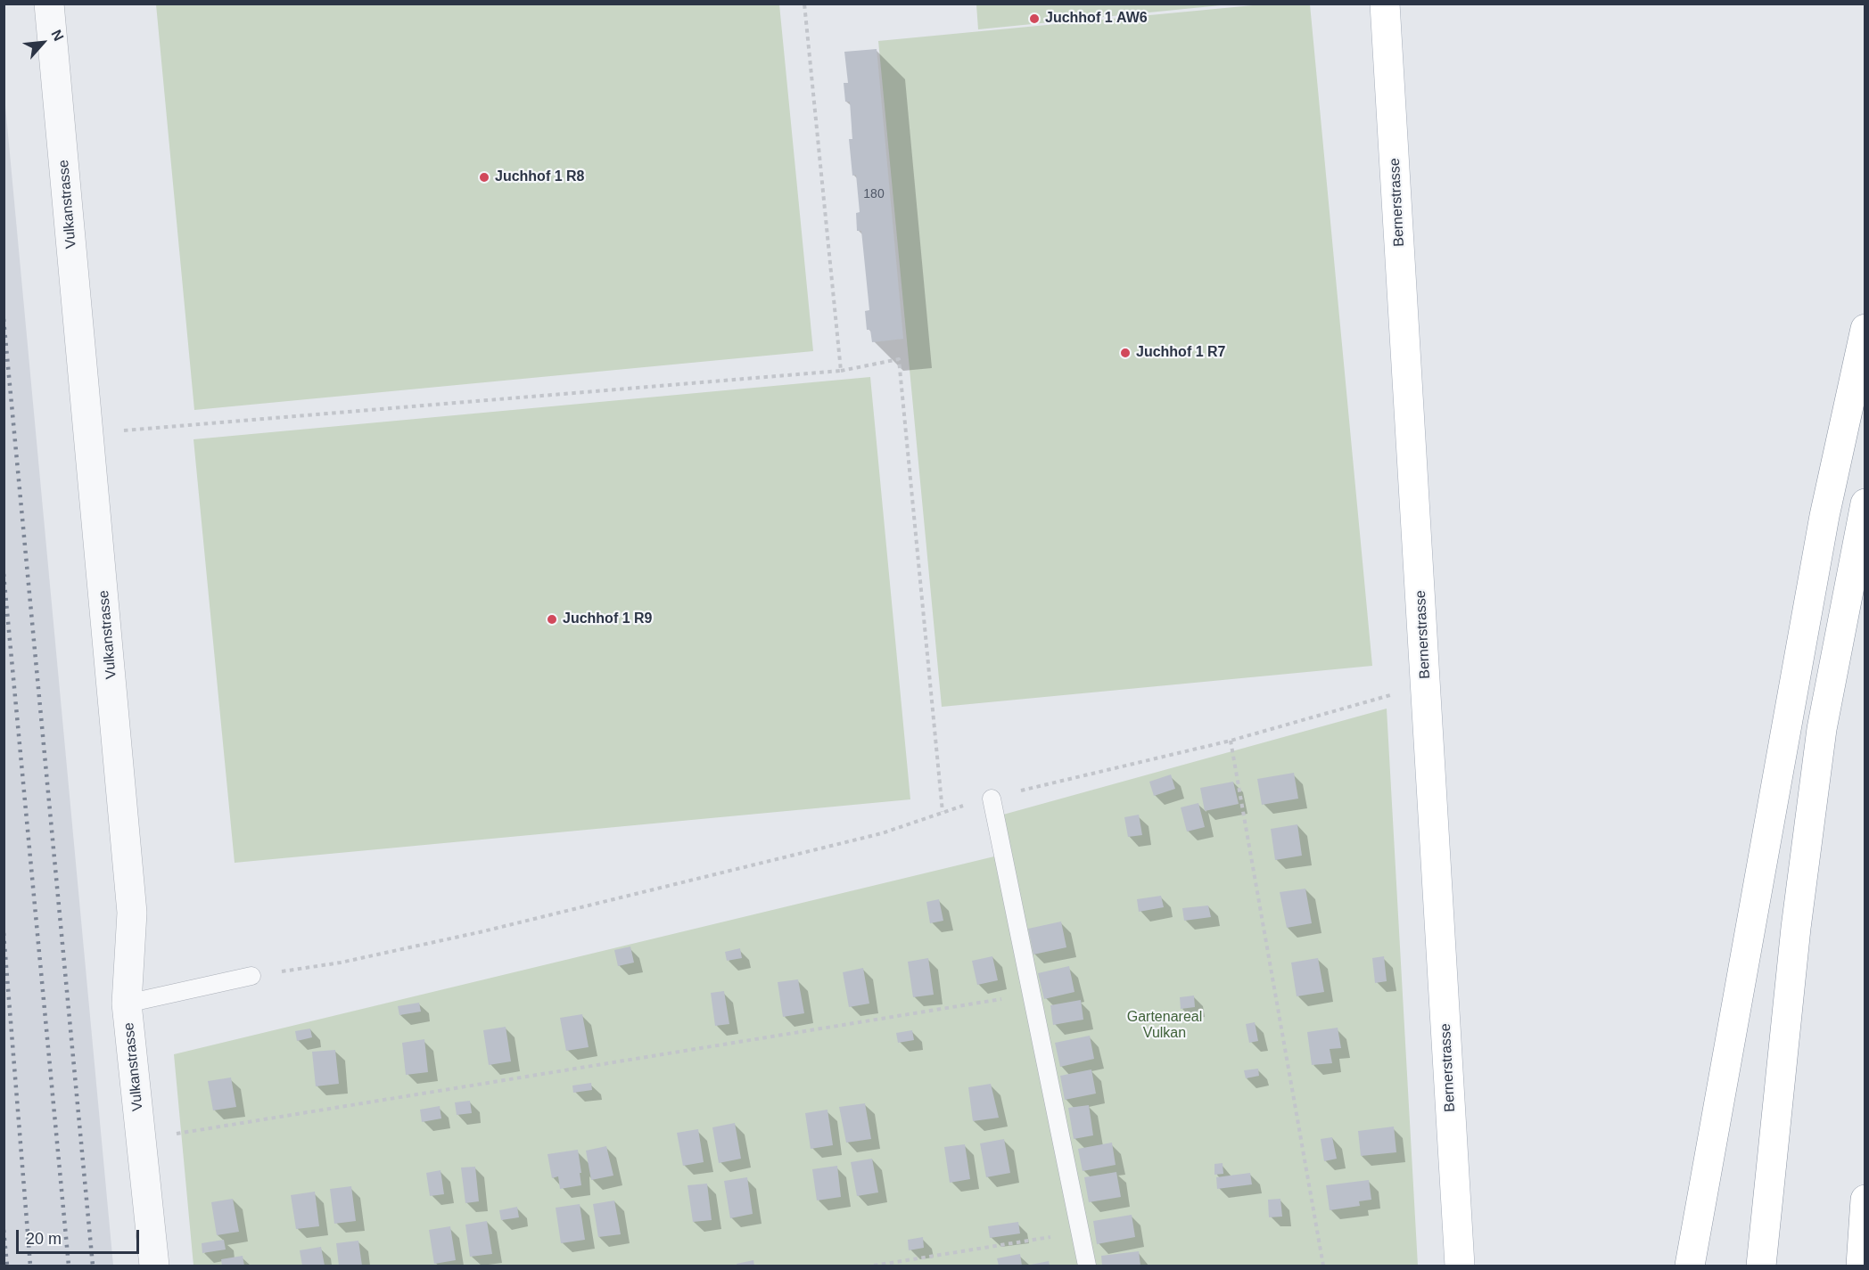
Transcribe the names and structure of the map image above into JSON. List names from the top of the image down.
{
  "streets": {
    "main road": ["Bernerstrasse"],
    "street": ["Vulkanstrasse"]
  },
  "parks": ["Gartenareal Vulkan"],
  "places": [
    "Juchhof 1 AW6",
    "Juchhof 1 R8",
    "Juchhof 1 R7",
    "Juchhof 1 R9"
  ],
  "house_numbers": ["180"],
  "scale_bar": "20 m",
  "north": "top right"
}
